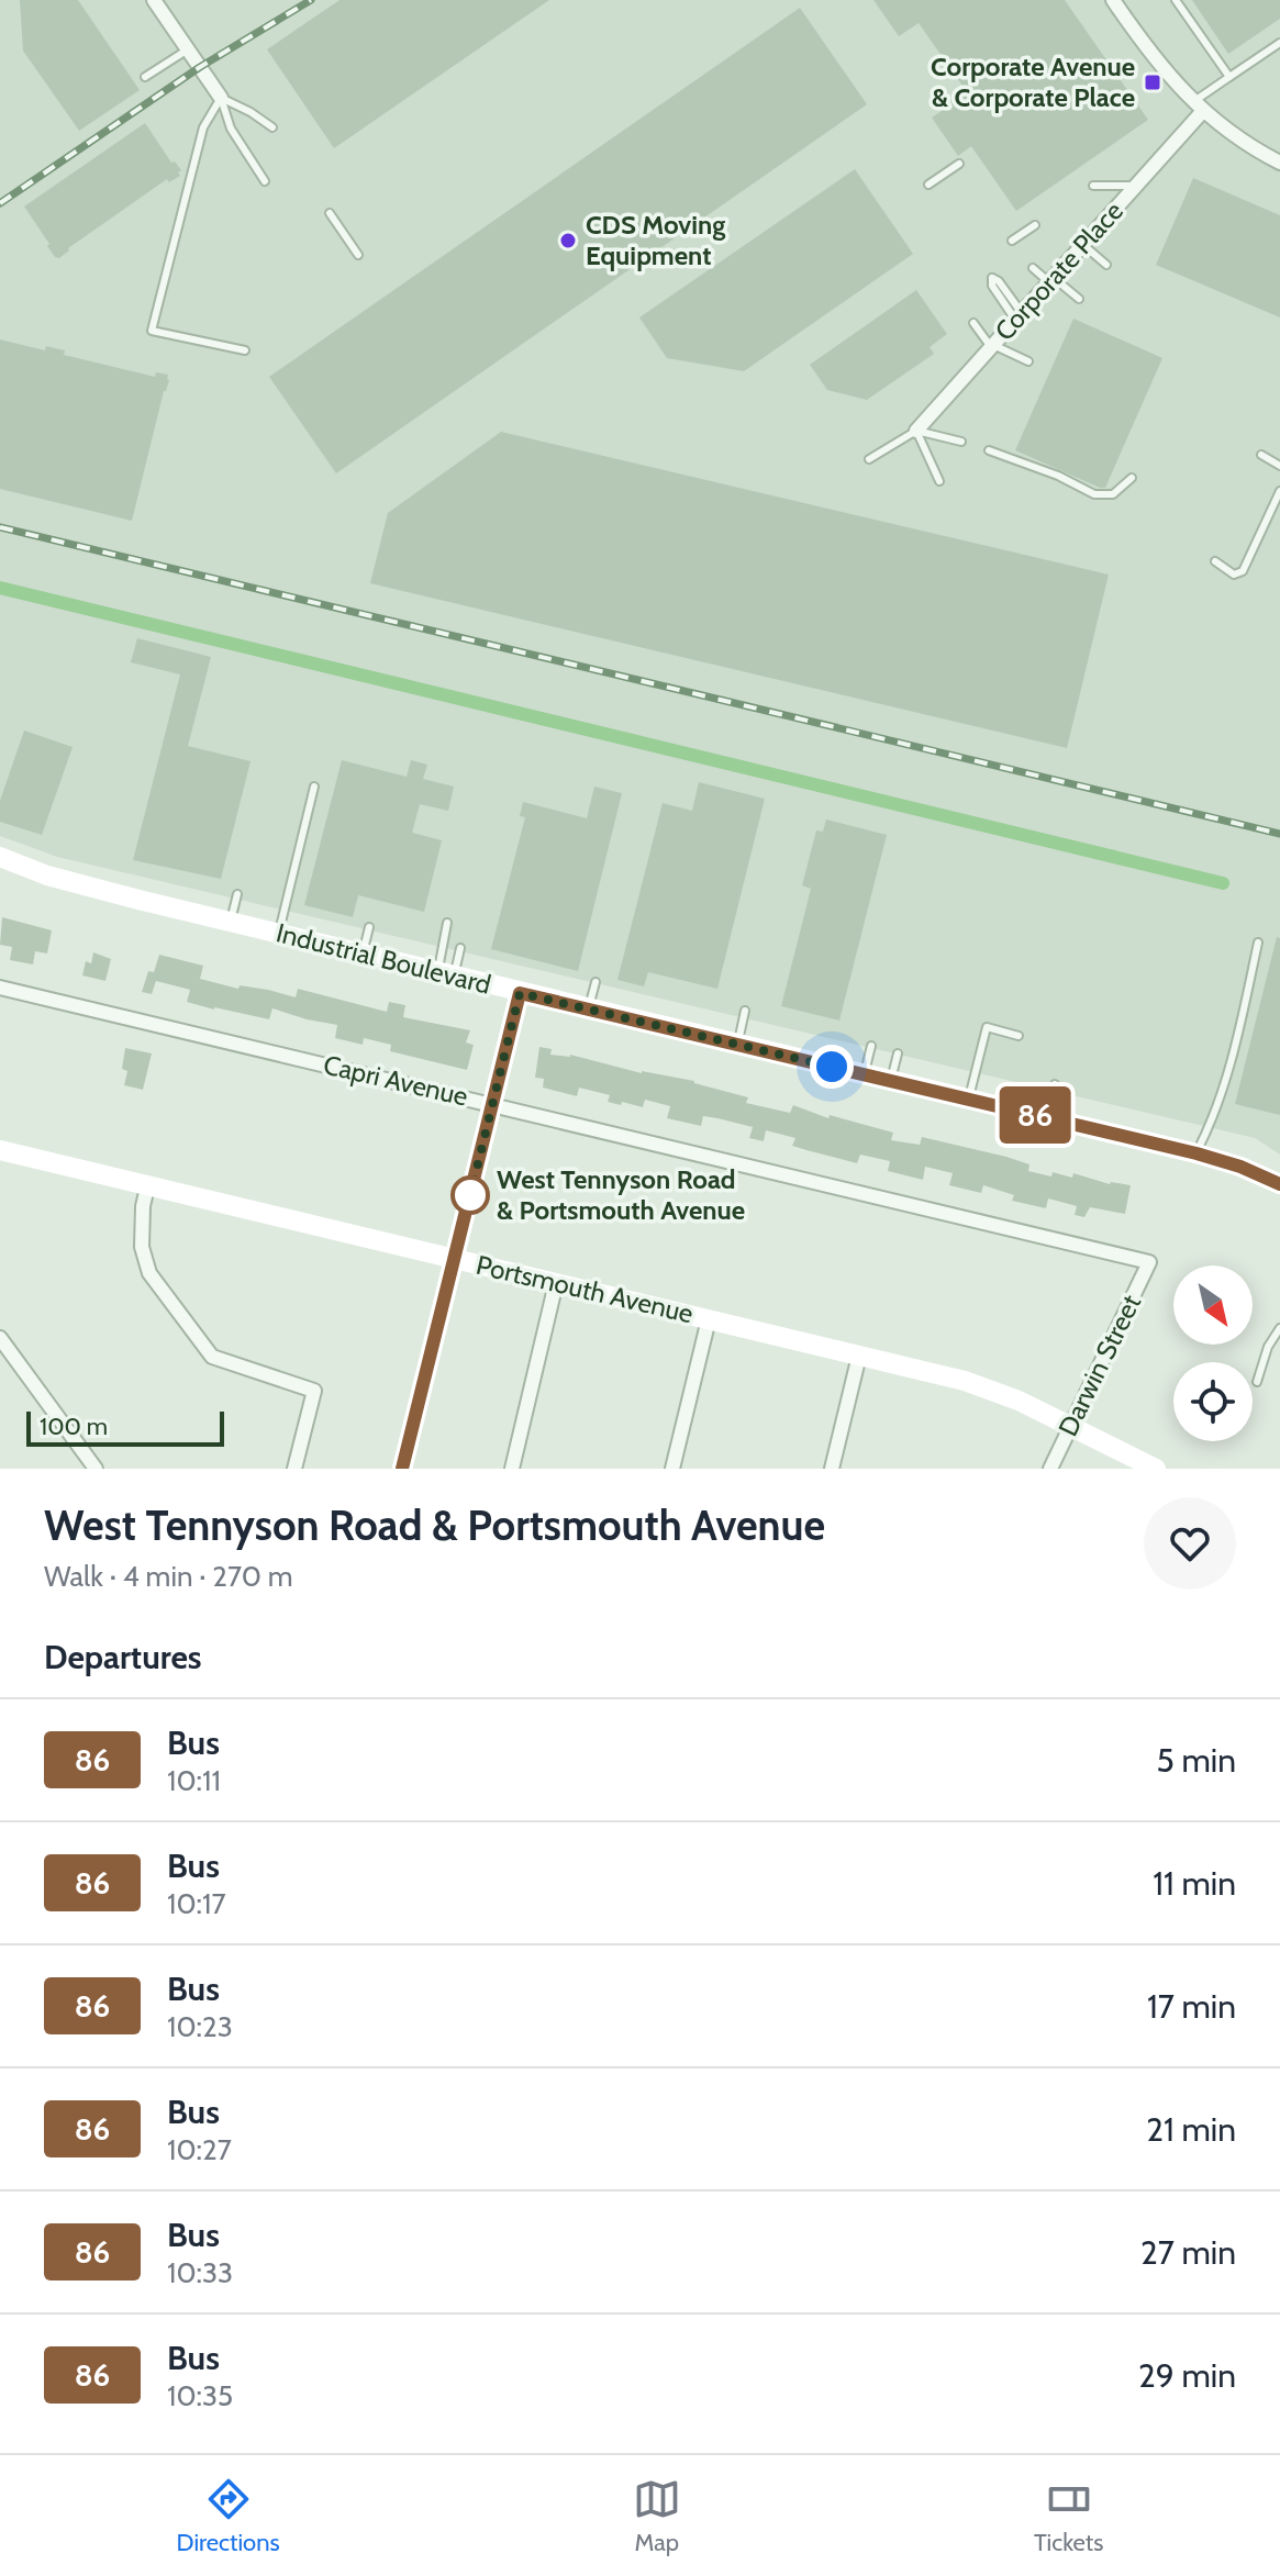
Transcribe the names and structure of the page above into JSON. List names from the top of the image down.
{
  "streets": {
    "main road": ["Industrial Boulevard", "Portsmouth Avenue"],
    "street": ["Corporate Place", "Capri Avenue", "Darwin Street"]
  },
  "crossings": [
    ["Capri Avenue", "Darwin Street"],
    ["Portsmouth Avenue", "Darwin Street"]
  ],
  "places": {
    "transit": ["Corporate Avenue & Corporate Place"],
    "other": ["CDS Moving Equipment", "West Tennyson Road & Portsmouth Avenue"]
  },
  "lines": ["bus line 86"],
  "scale_bar": "100 m",
  "north": "bottom right",
  "page": {
    "on_map": "86",
    "scale": "100 m",
    "heading": [
      ["West Tennyson Road & Portsmouth Avenue", "Walk · 4 min · 270 m"],
      "Departures"
    ],
    "list": [
      {
        "mark": "86",
        "name": "Bus",
        "note": "10:11",
        "value": "5 min"
      },
      {
        "mark": "86",
        "name": "Bus",
        "note": "10:17",
        "value": "11 min"
      },
      {
        "mark": "86",
        "name": "Bus",
        "note": "10:23",
        "value": "17 min"
      },
      {
        "mark": "86",
        "name": "Bus",
        "note": "10:27",
        "value": "21 min"
      },
      {
        "mark": "86",
        "name": "Bus",
        "note": "10:33",
        "value": "27 min"
      },
      {
        "mark": "86",
        "name": "Bus",
        "note": "10:35",
        "value": "29 min"
      }
    ],
    "tabs": ["Directions", "Map", "Tickets"]
  }
}
